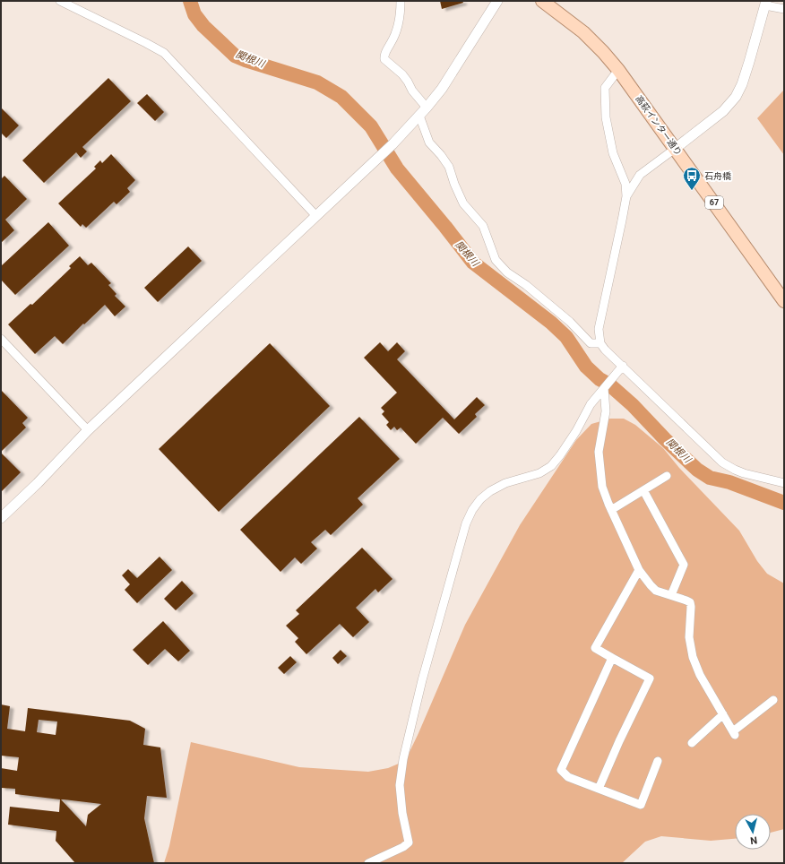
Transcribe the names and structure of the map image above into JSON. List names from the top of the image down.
{
  "streets": {
    "main road": ["高萩インター通り", "67"]
  },
  "water": ["関根川"],
  "places": {
    "bus stop": ["石舟橋"]
  },
  "north": "bottom"
}
